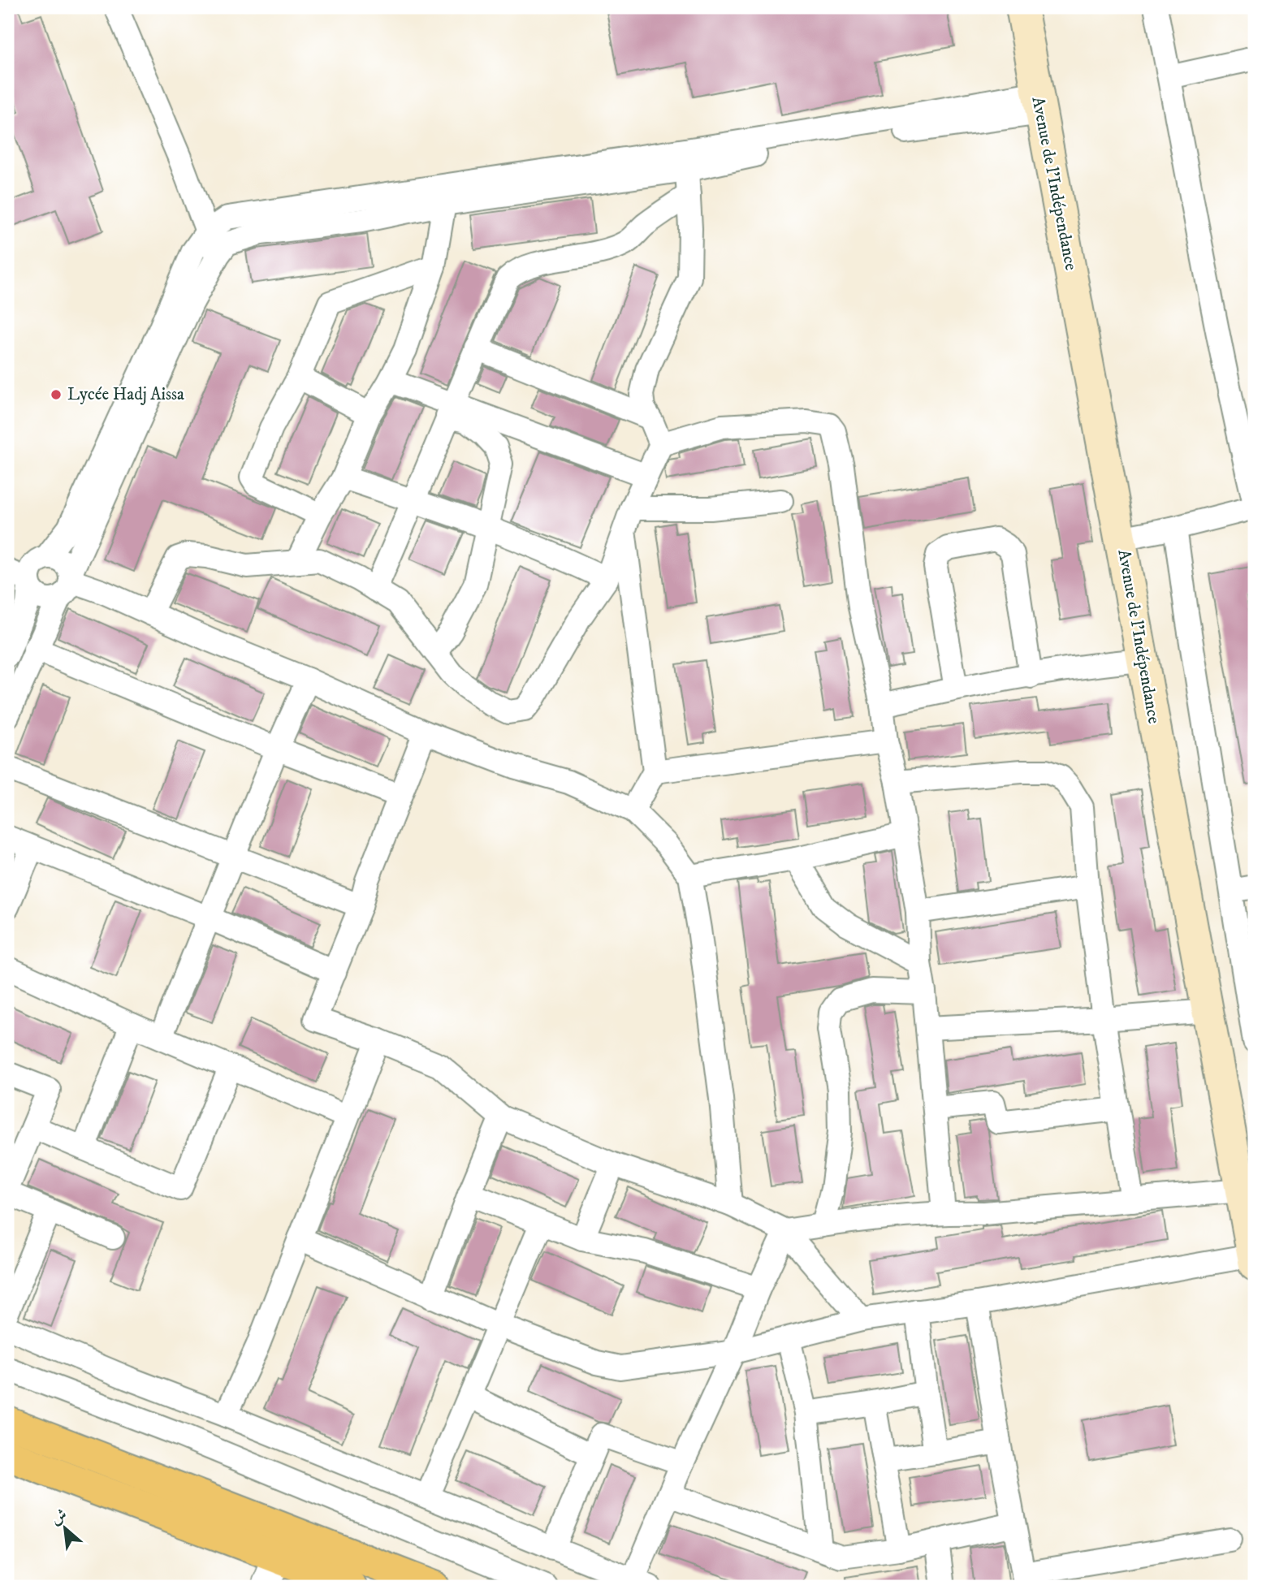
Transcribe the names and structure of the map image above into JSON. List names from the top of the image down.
{
  "streets": {
    "main road": ["Avenue de l'Indépendance"]
  },
  "places": ["Lycée Hadj Aissa"],
  "north": "top left"
}
